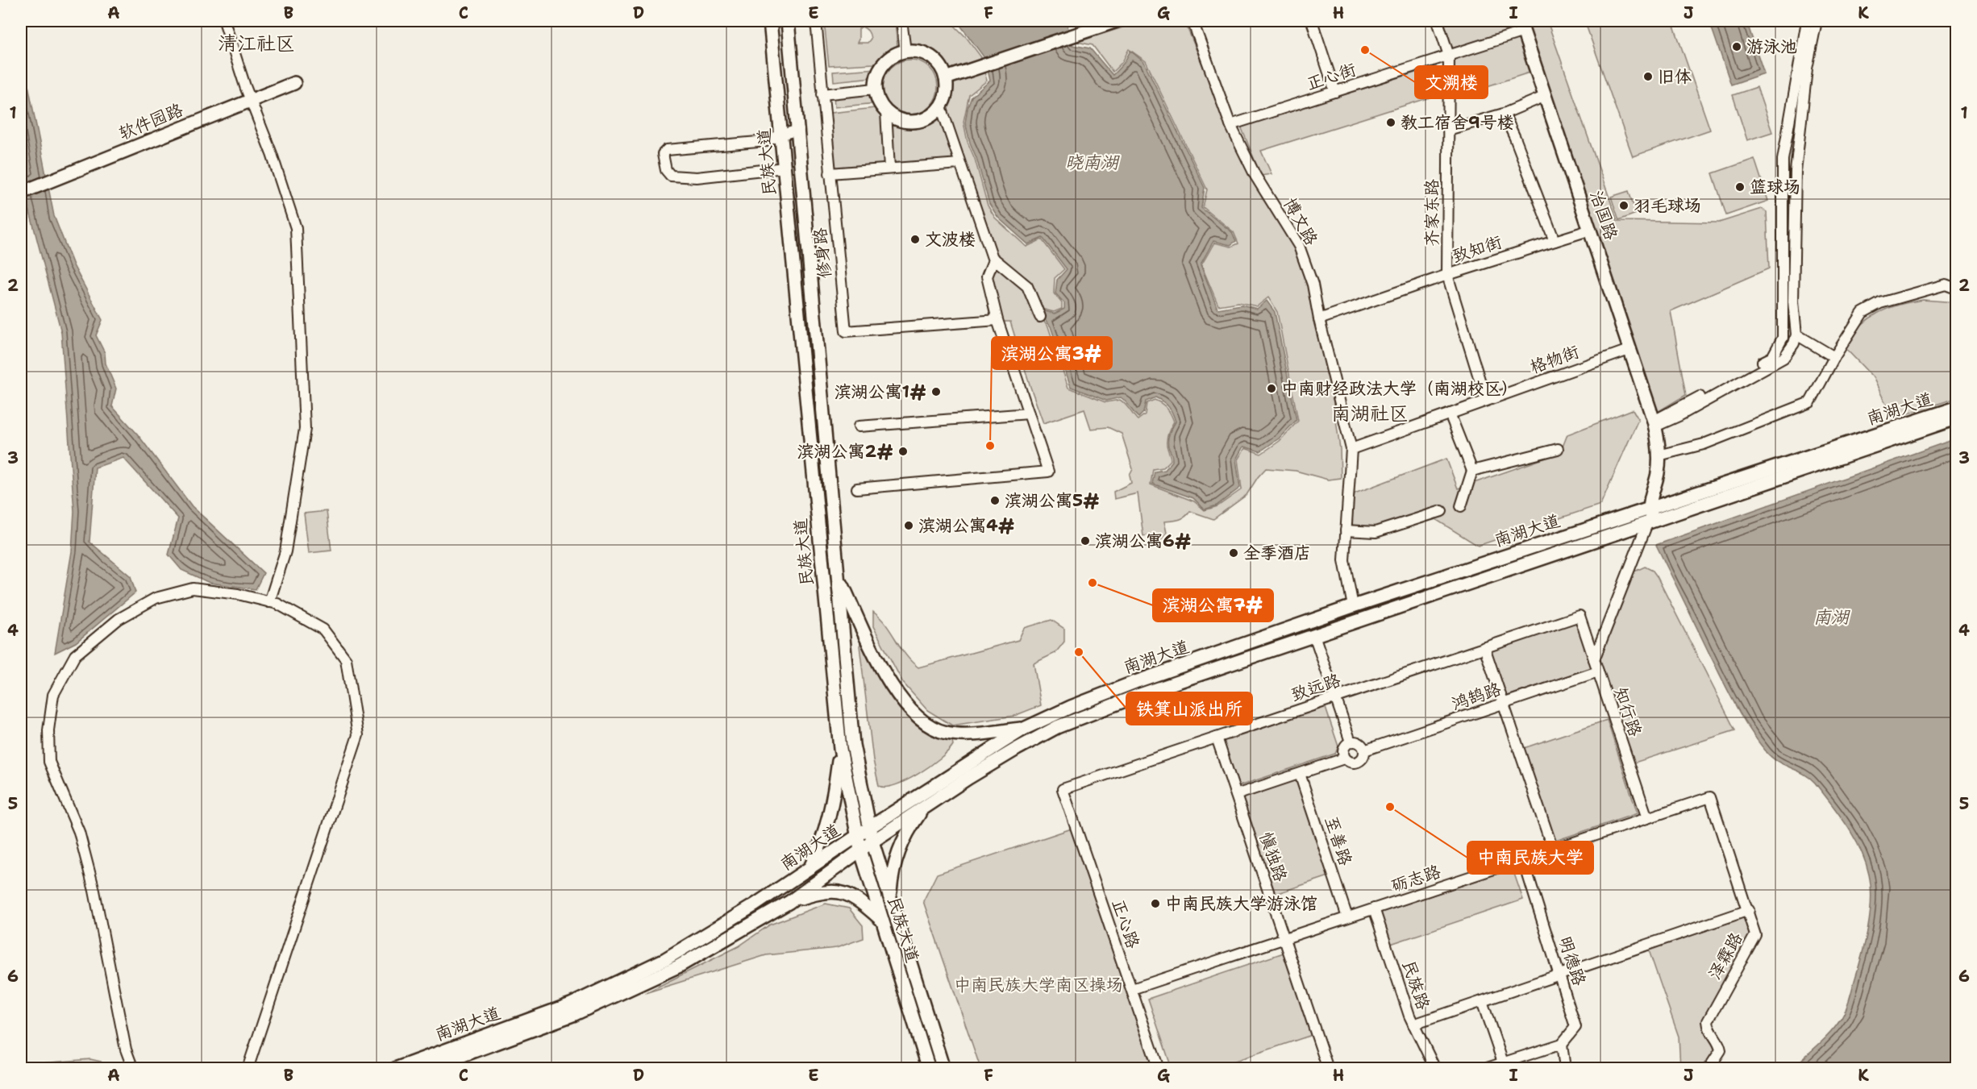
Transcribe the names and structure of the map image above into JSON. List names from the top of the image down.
{
  "streets": {
    "main road": [
      "软件园路",
      "民族大道",
      "治国路",
      "南湖大道"
    ],
    "street": [
      "正心街",
      "齐家东路",
      "博文路",
      "致知街",
      "修身路",
      "格物街",
      "致远路",
      "鸿鹄路",
      "知行路",
      "至善路",
      "慎独路",
      "砺志路",
      "正心路",
      "泽霖路",
      "明德路",
      "民族路"
    ]
  },
  "crossings": [
    ["正心街", "齐家东路"],
    ["正心街", "治国路"],
    ["正心街", "博文路"],
    ["民族大道", "南湖大道"],
    ["齐家东路", "致知街"],
    ["齐家东路", "格物街"],
    ["治国路", "致知街"],
    ["治国路", "格物街"],
    ["治国路", "南湖大道"],
    ["博文路", "致知街"],
    ["博文路", "格物街"],
    ["博文路", "南湖大道"],
    ["致远路", "知行路"],
    ["致远路", "慎独路"],
    ["致远路", "正心路"],
    ["鸿鹄路", "知行路"],
    ["知行路", "砺志路"],
    ["至善路", "砺志路"],
    ["慎独路", "砺志路"],
    ["砺志路", "正心路"],
    ["砺志路", "泽霖路"],
    ["砺志路", "明德路"],
    ["砺志路", "民族路"]
  ],
  "districts": ["清江社区", "南湖社区"],
  "water": ["晓南湖", "南湖"],
  "parks": ["中南民族大学南区操场"],
  "places": [
    "游泳池",
    "文溯楼",
    "旧体",
    "教工宿舍9号楼",
    "篮球场",
    "羽毛球场",
    "文波楼",
    "中南财经政法大学（南湖校区）",
    "滨湖公寓1#",
    "滨湖公寓3#",
    "滨湖公寓2#",
    "滨湖公寓5#",
    "滨湖公寓4#",
    "滨湖公寓6#",
    "全季酒店",
    "滨湖公寓7#",
    "铁箕山派出所",
    "中南民族大学",
    "中南民族大学游泳馆"
  ],
  "grid": {
    "columns": [
      "A",
      "B",
      "C",
      "D",
      "E",
      "F",
      "G",
      "H",
      "I",
      "J",
      "K"
    ],
    "rows": [
      "1",
      "2",
      "3",
      "4",
      "5",
      "6"
    ]
  }
}
